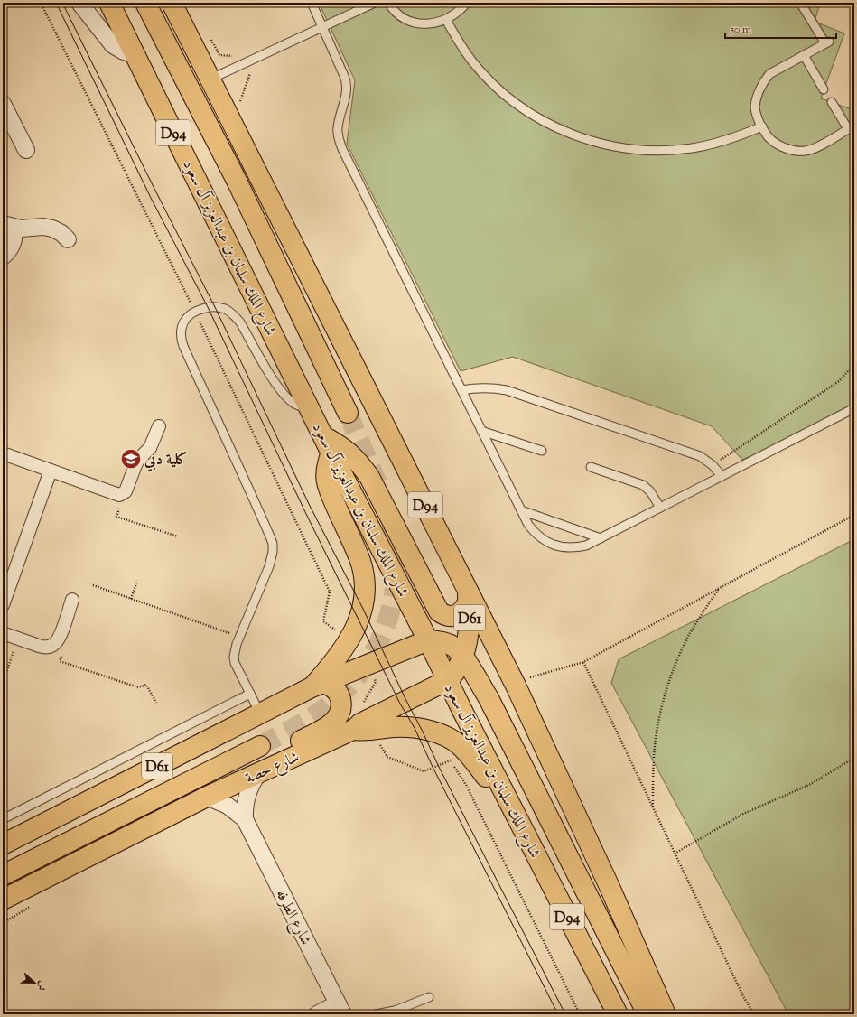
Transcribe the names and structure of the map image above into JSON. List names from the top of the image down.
{
  "streets": {
    "main road": [
      "D94",
      "شارع الملك سلمان بن عبدالعزيز آل سعود",
      "D61",
      "شارع حصة"
    ],
    "street": ["شارع الطرفه"]
  },
  "crossings": [
    ["D94", "شارع حصة"],
    ["شارع الملك سلمان بن عبدالعزيز آل سعود", "شارع حصة"],
    ["شارع حصة", "شارع الطرفه"]
  ],
  "places": {
    "school or university": ["كلية دبي"]
  },
  "scale_bar": "50 m",
  "north": "right"
}
